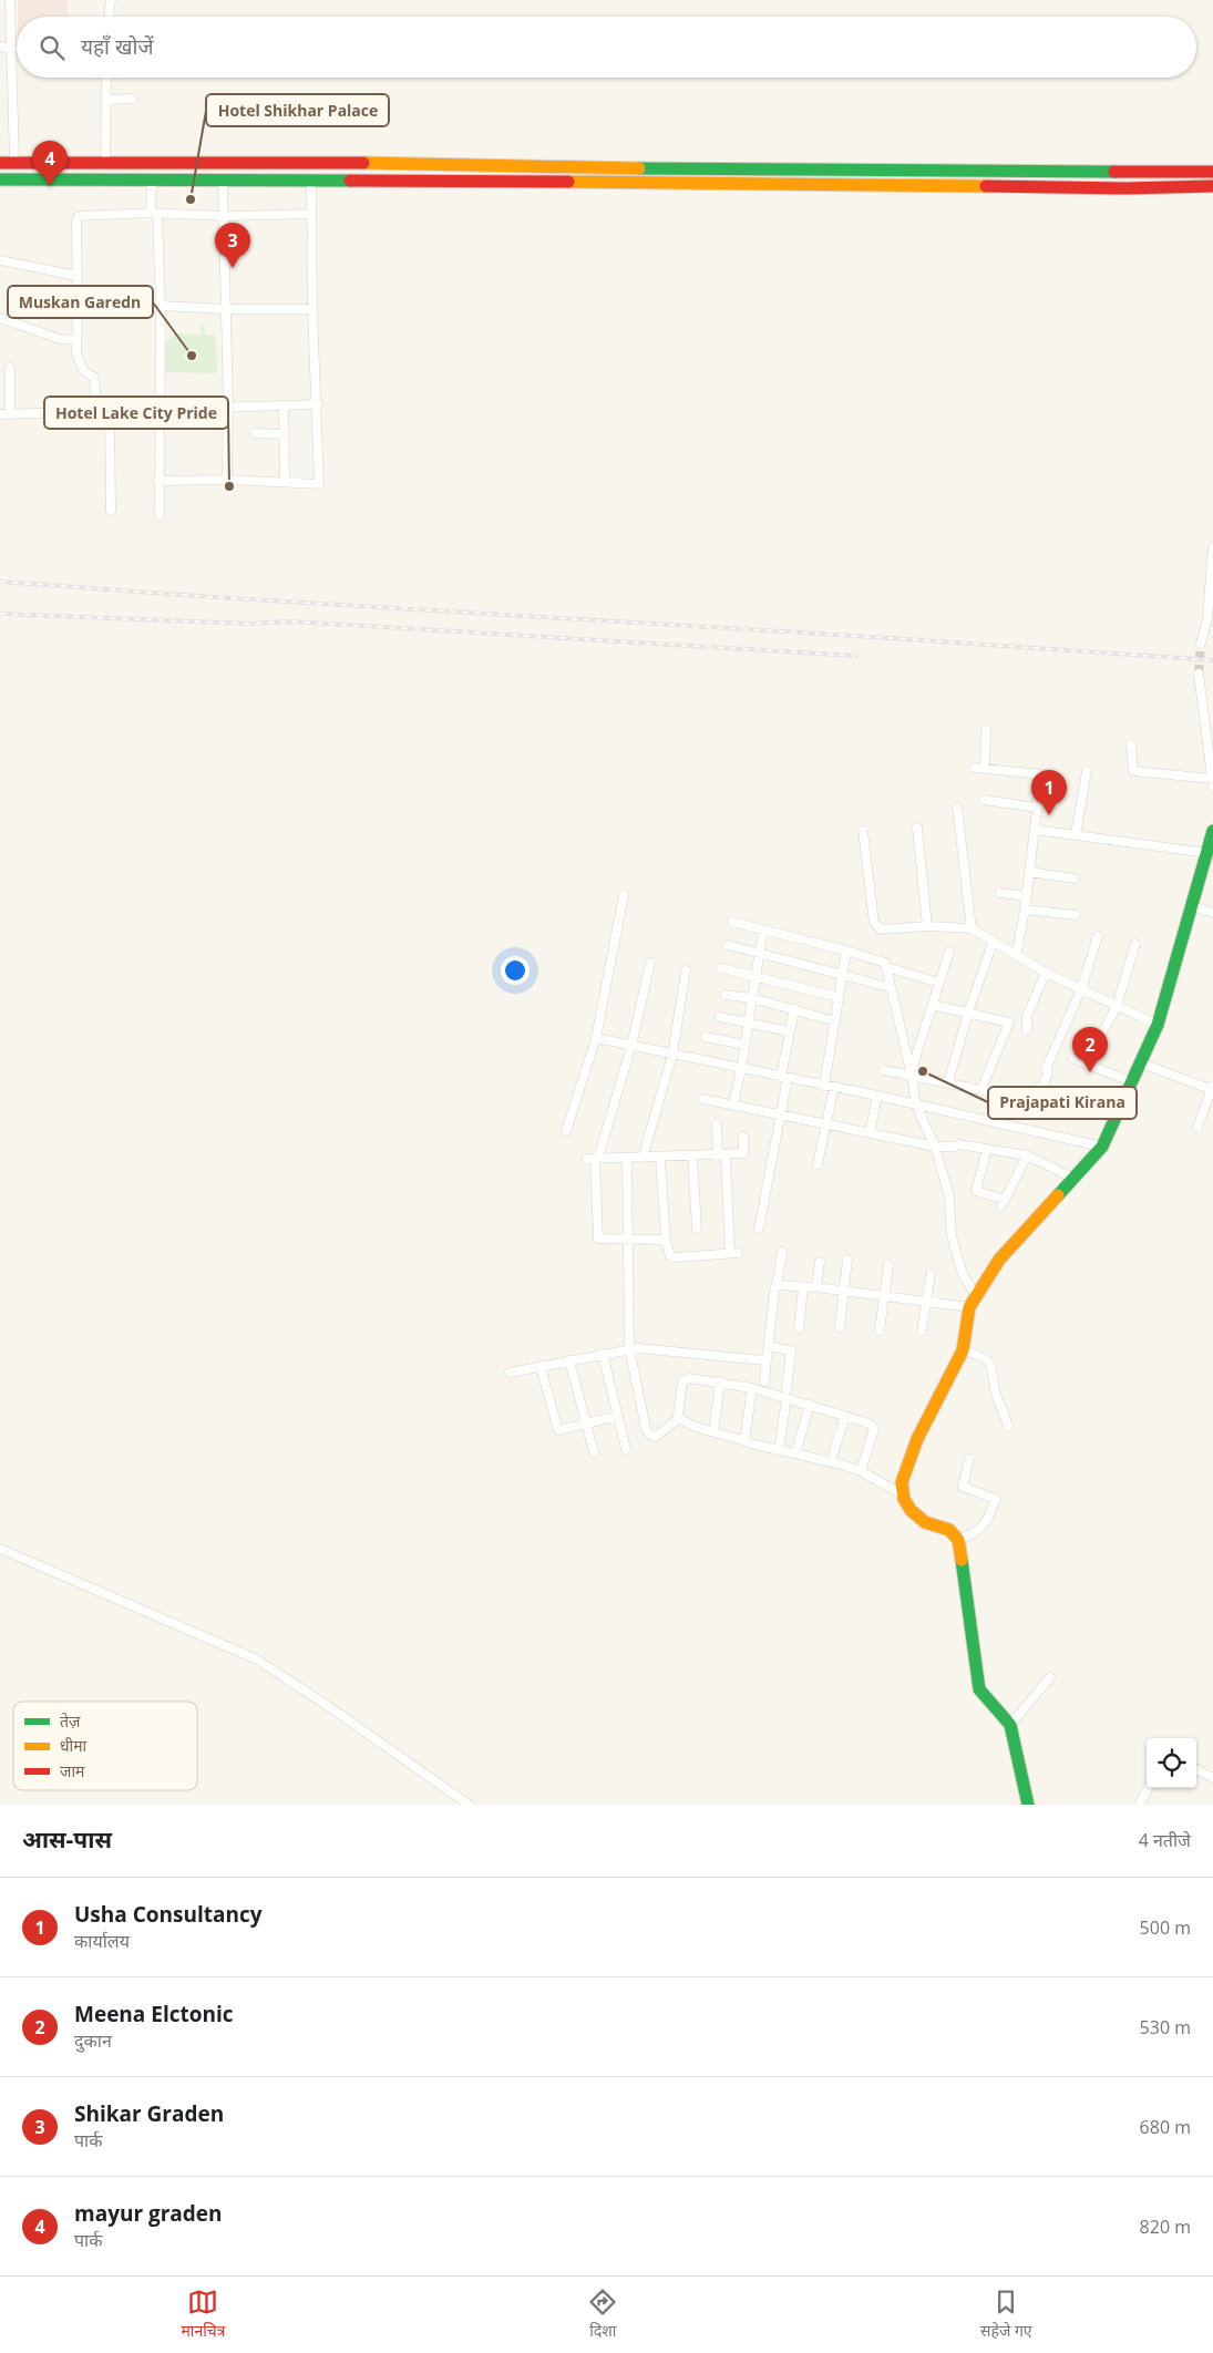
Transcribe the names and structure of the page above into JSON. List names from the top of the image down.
{
  "places": [
    "Hotel Shikhar Palace",
    "Muskan Garedn",
    "Hotel Lake City Pride",
    "Prajapati Kirana"
  ],
  "legend": ["तेज़", "धीमा", "जाम"],
  "page": {
    "search": "यहाँ खोजें",
    "pins": [
      "4",
      "3",
      "1",
      "2"
    ],
    "heading": ["आस-पास", "4 नतीजे"],
    "list": [
      {
        "mark": "1",
        "name": "Usha Consultancy",
        "note": "कार्यालय",
        "value": "500 m"
      },
      {
        "mark": "2",
        "name": "Meena Elctonic",
        "note": "दुकान",
        "value": "530 m"
      },
      {
        "mark": "3",
        "name": "Shikar Graden",
        "note": "पार्क",
        "value": "680 m"
      },
      {
        "mark": "4",
        "name": "mayur graden",
        "note": "पार्क",
        "value": "820 m"
      }
    ],
    "nav": ["मानचित्र", "दिशा", "सहेजे गए"]
  }
}
